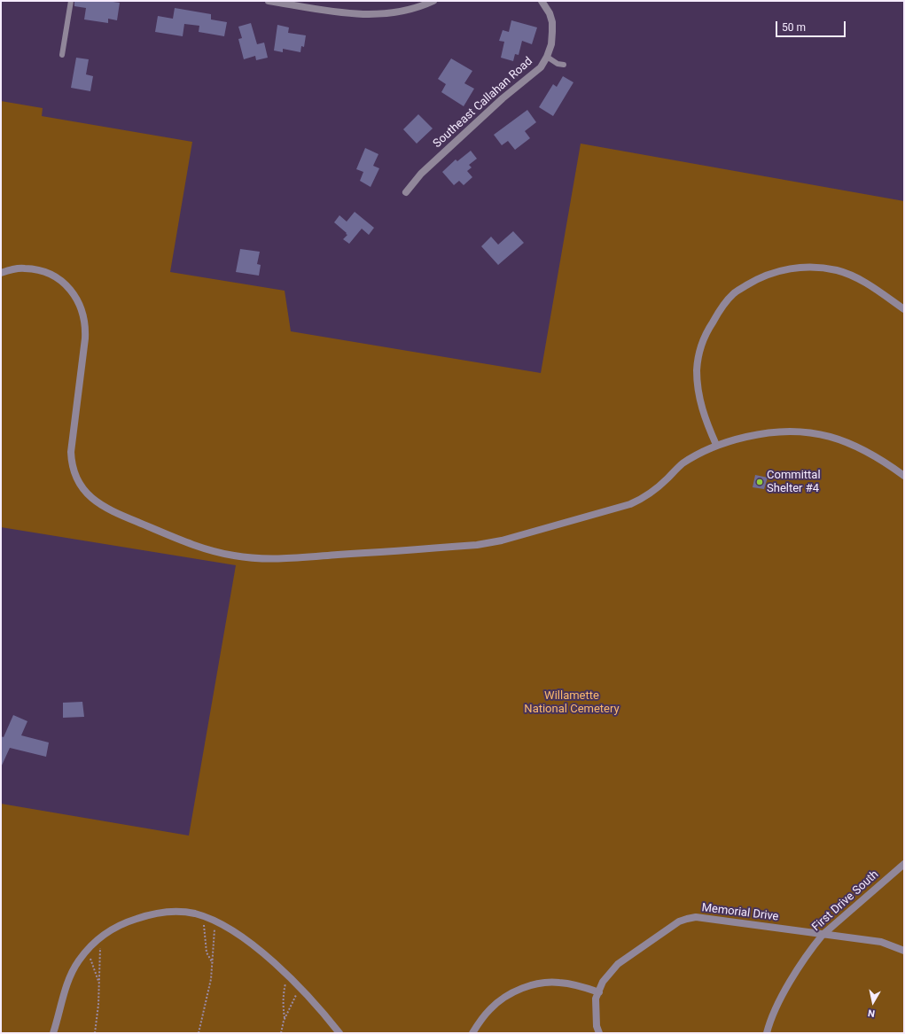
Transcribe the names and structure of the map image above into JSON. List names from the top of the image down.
{
  "streets": {
    "street": ["Southeast Callahan Road", "First Drive South", "Memorial Drive"]
  },
  "crossings": [
    ["First Drive South", "Memorial Drive"]
  ],
  "parks": ["Willamette National Cemetery"],
  "places": ["Committal Shelter #4"],
  "scale_bar": "50 m",
  "north": "bottom"
}
